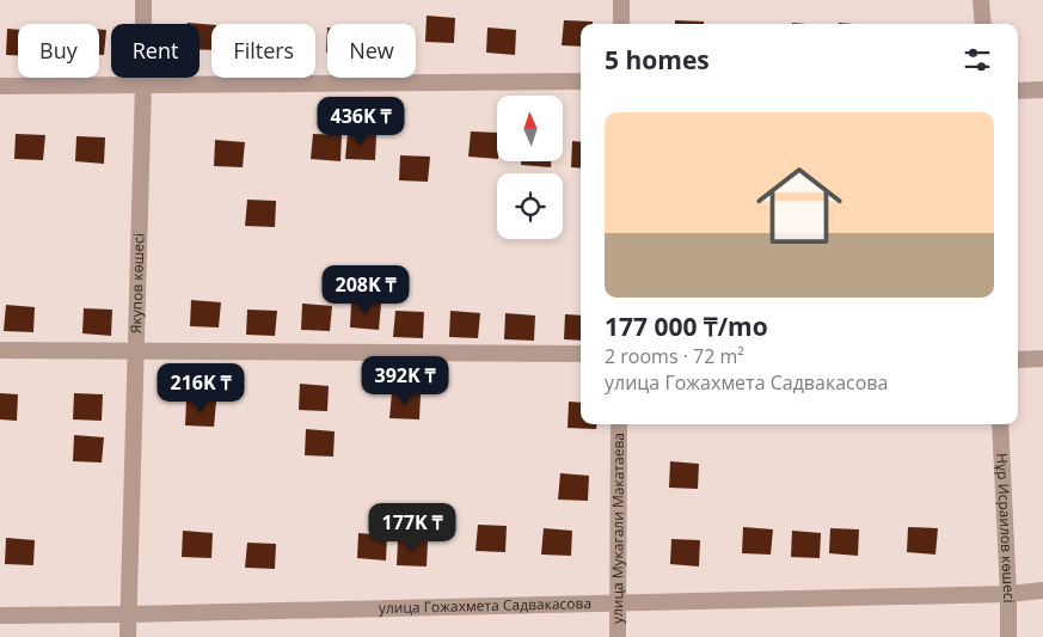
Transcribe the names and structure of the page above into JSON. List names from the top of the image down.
{
  "streets": {
    "street": [
      "Якупов көшесі",
      "улица Мукагали Макатаева",
      "Нұр Исраилов көшесі",
      "улица Гожахмета Садвакасова"
    ]
  },
  "crossings": [
    ["Якупов көшесі", "улица Гожахмета Садвакасова"],
    ["улица Мукагали Макатаева", "улица Гожахмета Садвакасова"],
    ["Нұр Исраилов көшесі", "улица Гожахмета Садвакасова"]
  ],
  "north": "top",
  "page": {
    "chip": [
      "Buy",
      "Rent",
      "Filters",
      "New"
    ],
    "heading": "5 homes",
    "list": [
      {
        "name": "177 000 ₸/mo",
        "note": "2 rooms · 72 m² · улица Гожахмета Садвакасова"
      }
    ],
    "price": [
      "436K ₸",
      "208K ₸",
      "392K ₸",
      "216K ₸",
      "177K ₸"
    ]
  }
}
